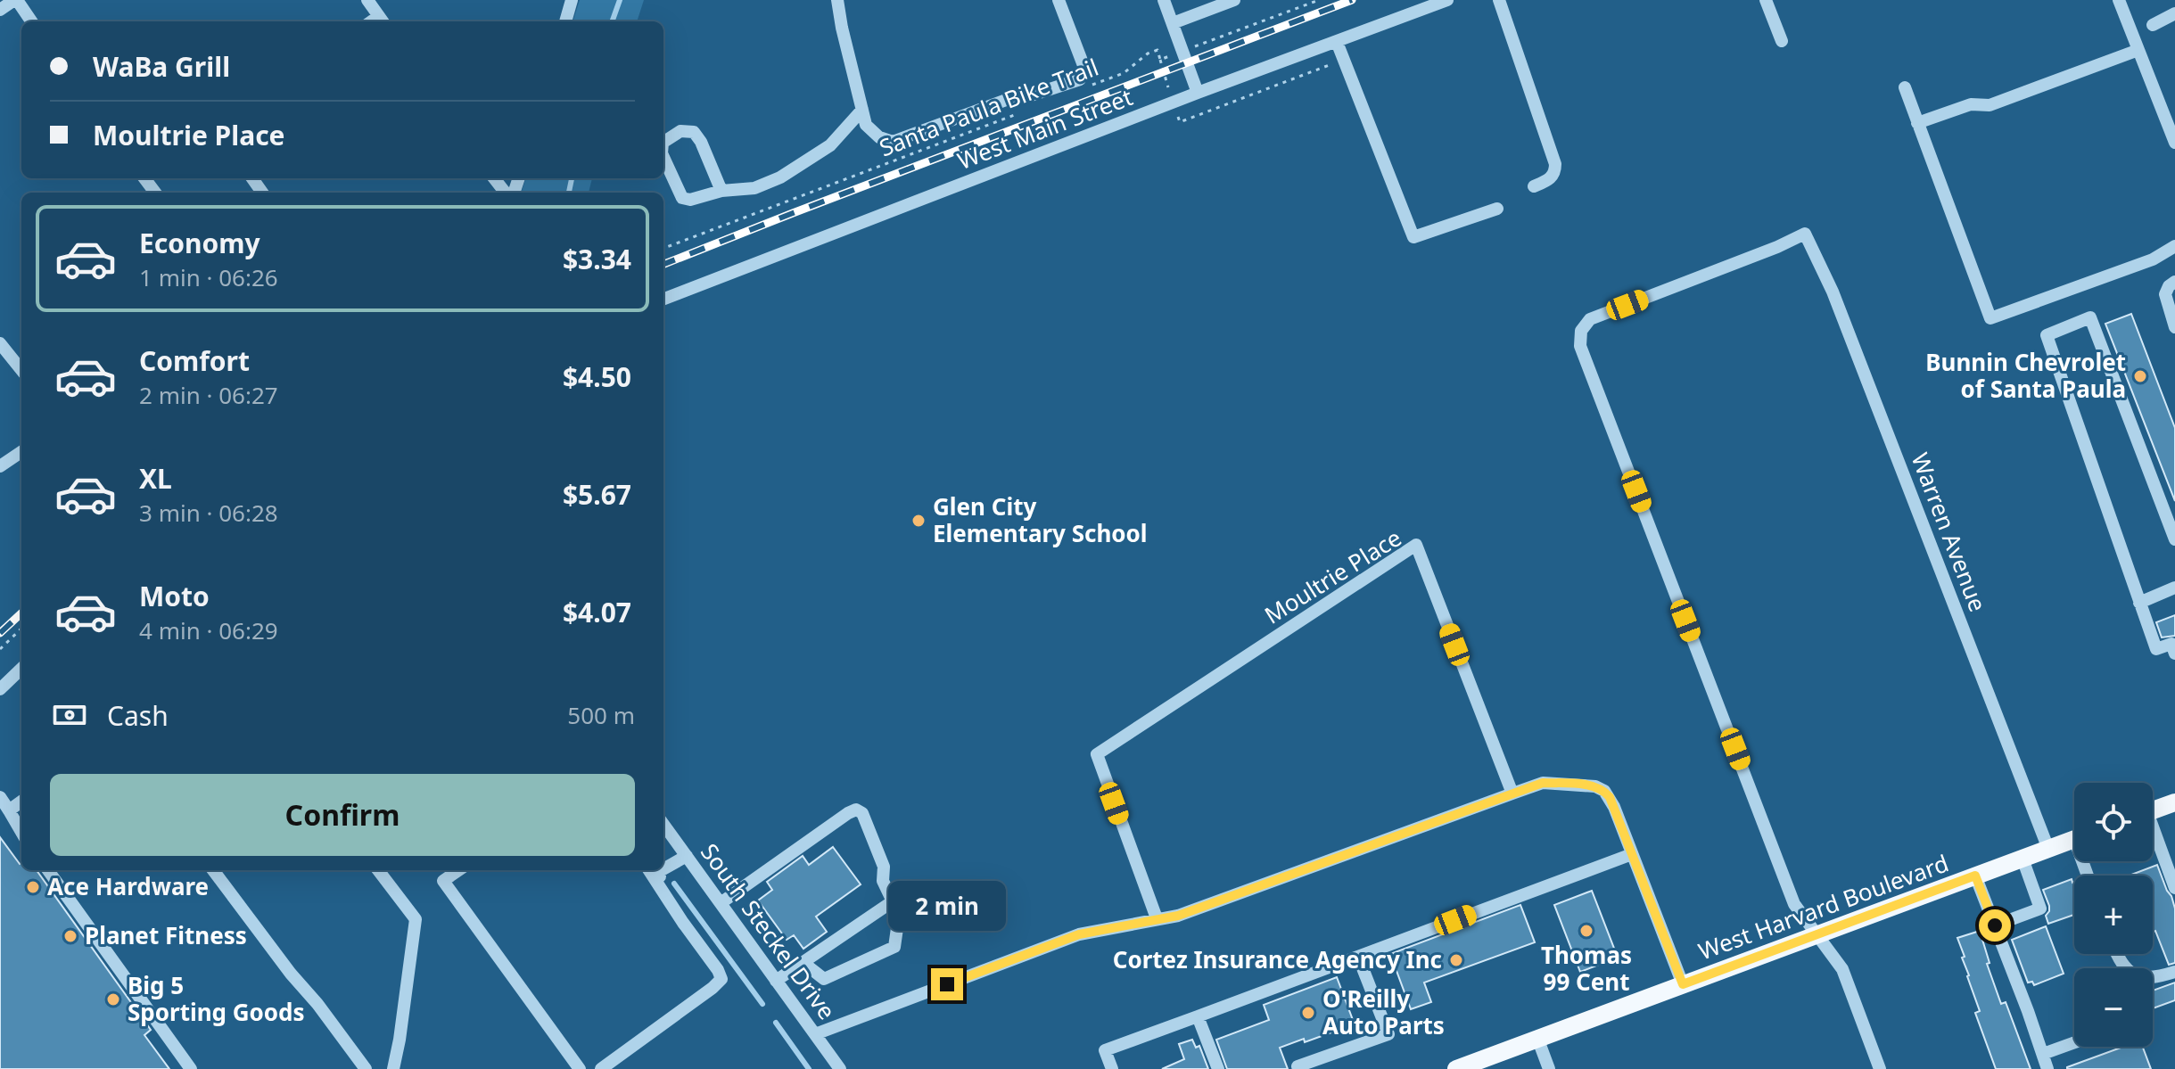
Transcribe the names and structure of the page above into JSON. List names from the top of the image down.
{
  "streets": {
    "main road": ["West Harvard Boulevard"],
    "street": [
      "West Main Street",
      "Warren Avenue",
      "Moultrie Place",
      "South Steckel Drive"
    ],
    "path": ["Santa Paula Bike Trail"]
  },
  "crossings": [
    ["Warren Avenue", "West Harvard Boulevard"]
  ],
  "places": [
    "Bunnin Chevrolet of Santa Paula",
    "Glen City Elementary School",
    "Ace Hardware",
    "Thomas 99 Cent",
    "Planet Fitness",
    "Cortez Insurance Agency Inc",
    "Big 5 Sporting Goods",
    "O'Reilly Auto Parts"
  ],
  "page": {
    "banner": ["WaBa Grill", "Moultrie Place"],
    "list": [
      {
        "name": "Economy",
        "note": "1 min · 06:26",
        "value": "$3.34"
      },
      {
        "name": "Comfort",
        "note": "2 min · 06:27",
        "value": "$4.50"
      },
      {
        "name": "XL",
        "note": "3 min · 06:28",
        "value": "$5.67"
      },
      {
        "name": "Moto",
        "note": "4 min · 06:29",
        "value": "$4.07"
      }
    ],
    "pay": ["Cash", "500 m"],
    "buttons": "Confirm",
    "map_buttons": ["+", "−"],
    "bubble": "2 min"
  }
}
